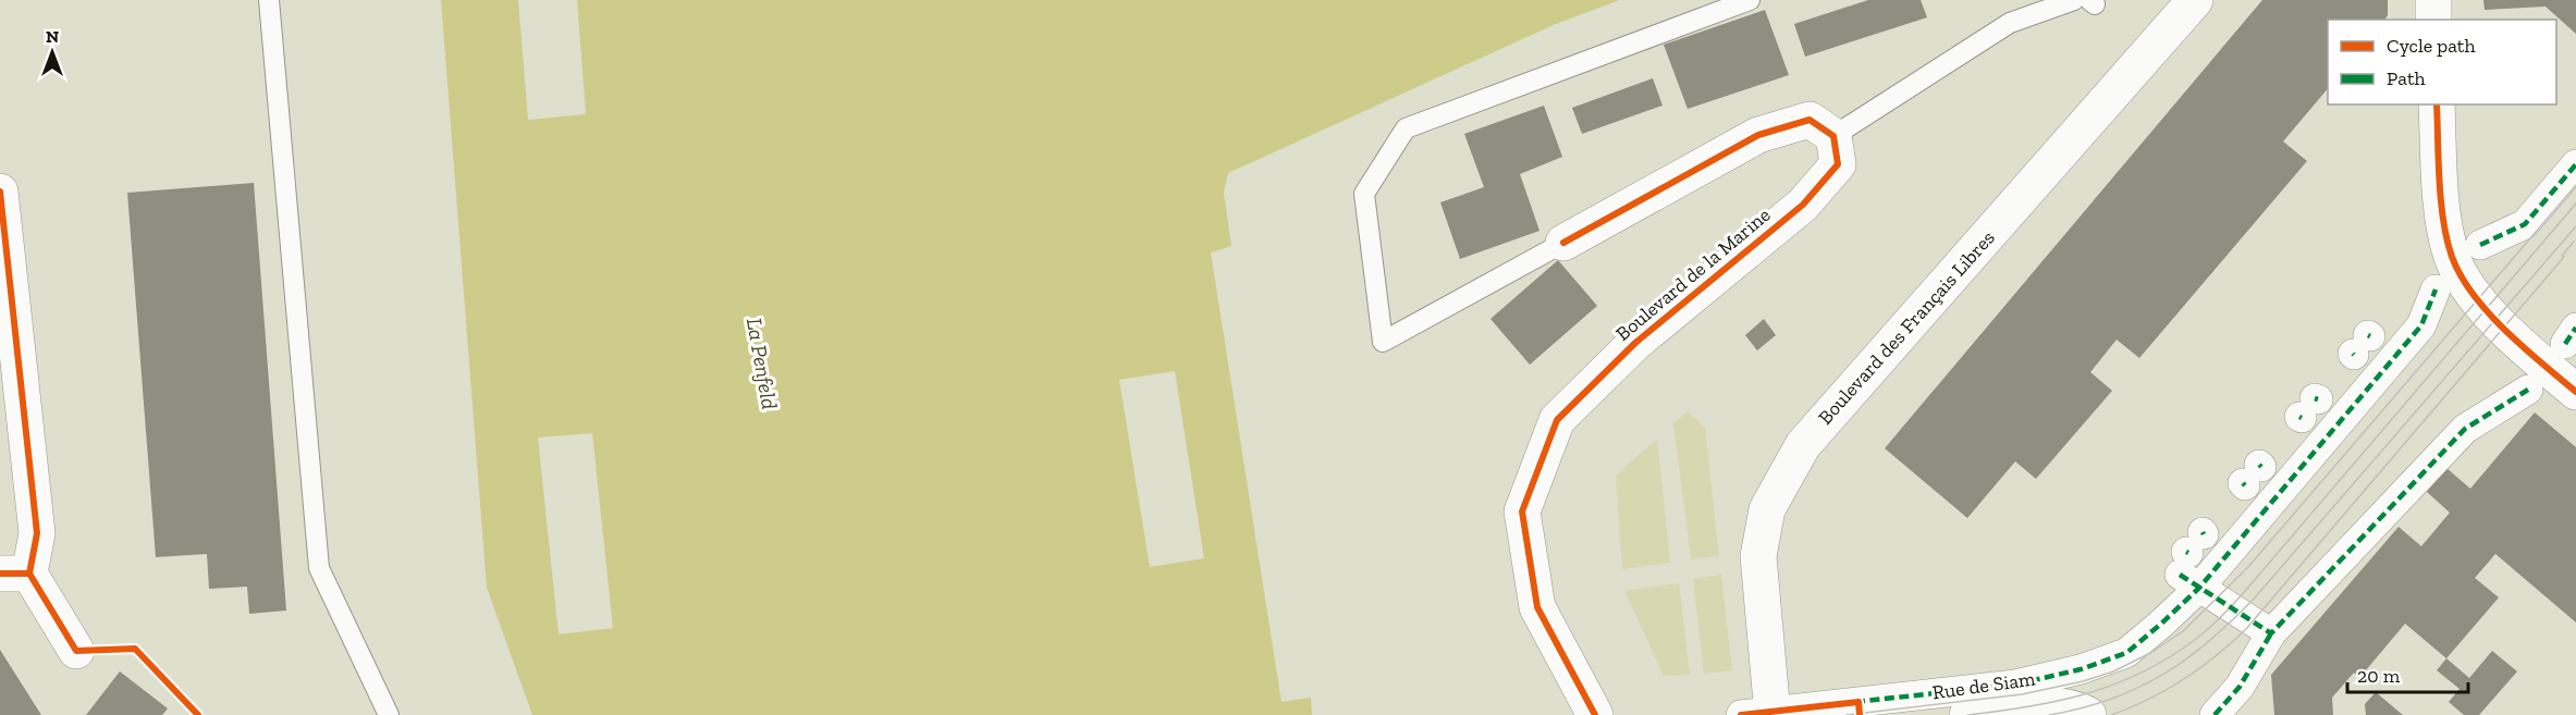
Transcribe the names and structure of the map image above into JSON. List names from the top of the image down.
{
  "streets": {
    "street": ["Boulevard de la Marine", "Boulevard des Français Libres", "Rue de Siam"]
  },
  "crossings": [
    ["Boulevard des Français Libres", "Rue de Siam"]
  ],
  "water": ["La Penfeld"],
  "legend": ["Cycle path", "Path"],
  "scale_bar": "20 m",
  "north": "top"
}
